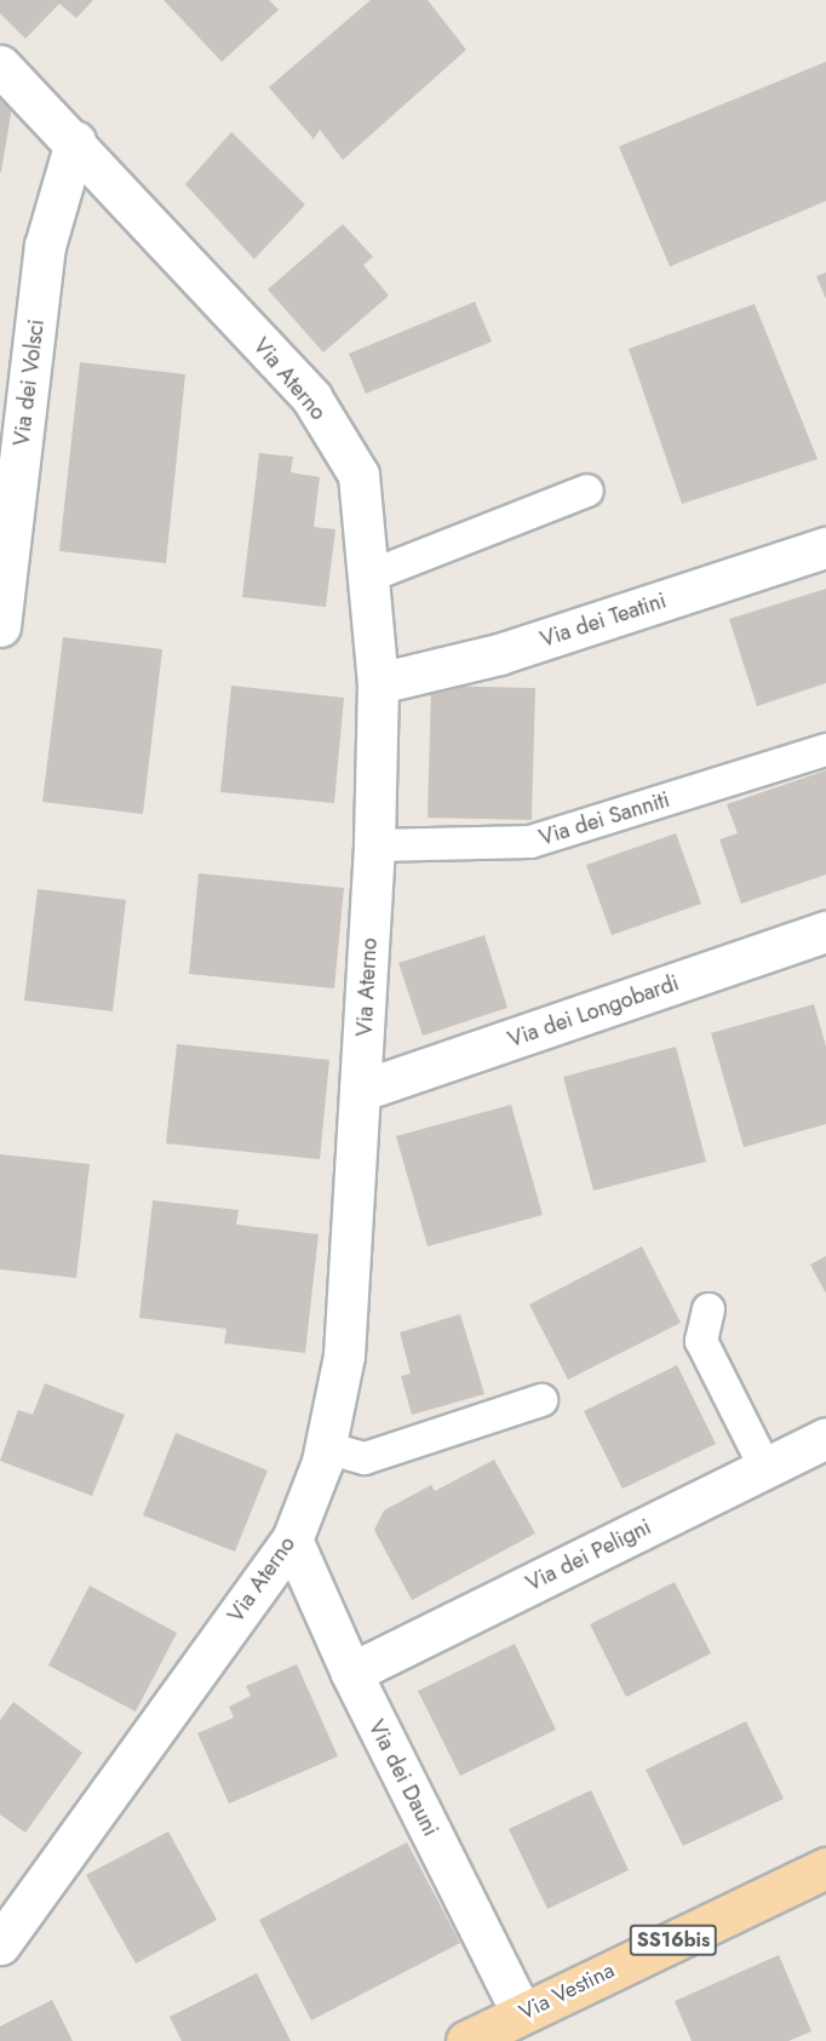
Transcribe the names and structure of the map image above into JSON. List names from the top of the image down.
{
  "streets": {
    "main road": ["SS16bis", "Via Vestina"],
    "street": [
      "Via Aterno",
      "Via dei Volsci",
      "Via dei Teatini",
      "Via dei Longobardi",
      "Via dei Peligni",
      "Via dei Dauni"
    ],
    "lane": ["Via dei Sanniti"]
  },
  "crossings": [
    ["Via Aterno", "Via dei Volsci"],
    ["Via Aterno", "Via dei Teatini"],
    ["Via Aterno", "Via dei Sanniti"],
    ["Via Aterno", "Via dei Longobardi"],
    ["Via Aterno", "Via dei Dauni"],
    ["Via dei Peligni", "Via dei Dauni"],
    ["Via dei Dauni", "Via Vestina"]
  ]
}
